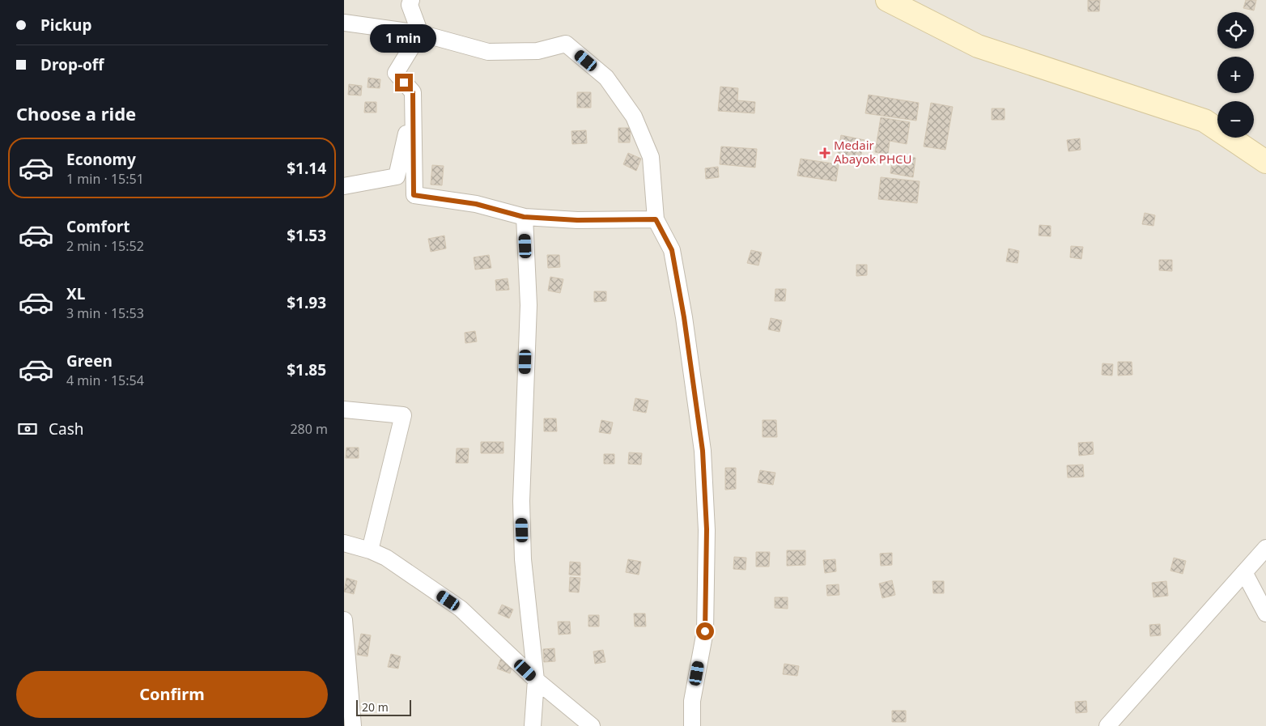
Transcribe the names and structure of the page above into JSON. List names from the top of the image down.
{
  "places": {
    "health": ["Medair Abayok PHCU"]
  },
  "scale_bar": "20 m",
  "page": {
    "banner": ["Pickup", "Drop-off"],
    "map_buttons": ["+", "−"],
    "bubble": "1 min",
    "heading": "Choose a ride",
    "list": [
      {
        "name": "Economy",
        "note": "1 min · 15:51",
        "value": "$1.14"
      },
      {
        "name": "Comfort",
        "note": "2 min · 15:52",
        "value": "$1.53"
      },
      {
        "name": "XL",
        "note": "3 min · 15:53",
        "value": "$1.93"
      },
      {
        "name": "Green",
        "note": "4 min · 15:54",
        "value": "$1.85"
      }
    ],
    "pay": ["Cash", "280 m"],
    "buttons": "Confirm",
    "scale": "20 m"
  }
}
